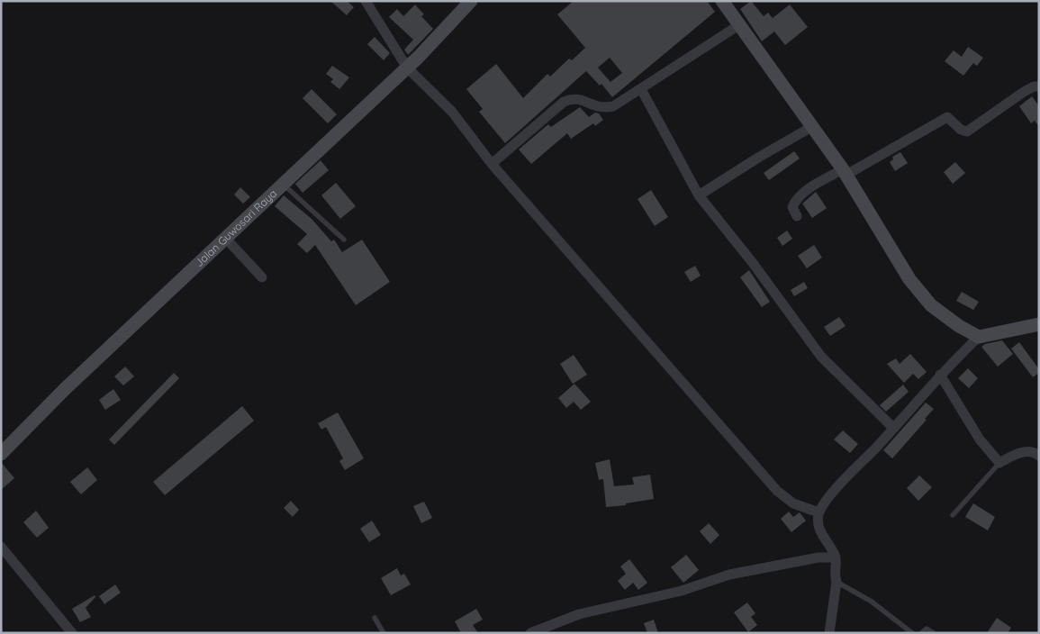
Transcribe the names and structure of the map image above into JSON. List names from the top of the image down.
{
  "streets": {
    "street": ["Jalan Guwosari Raya"]
  }
}
